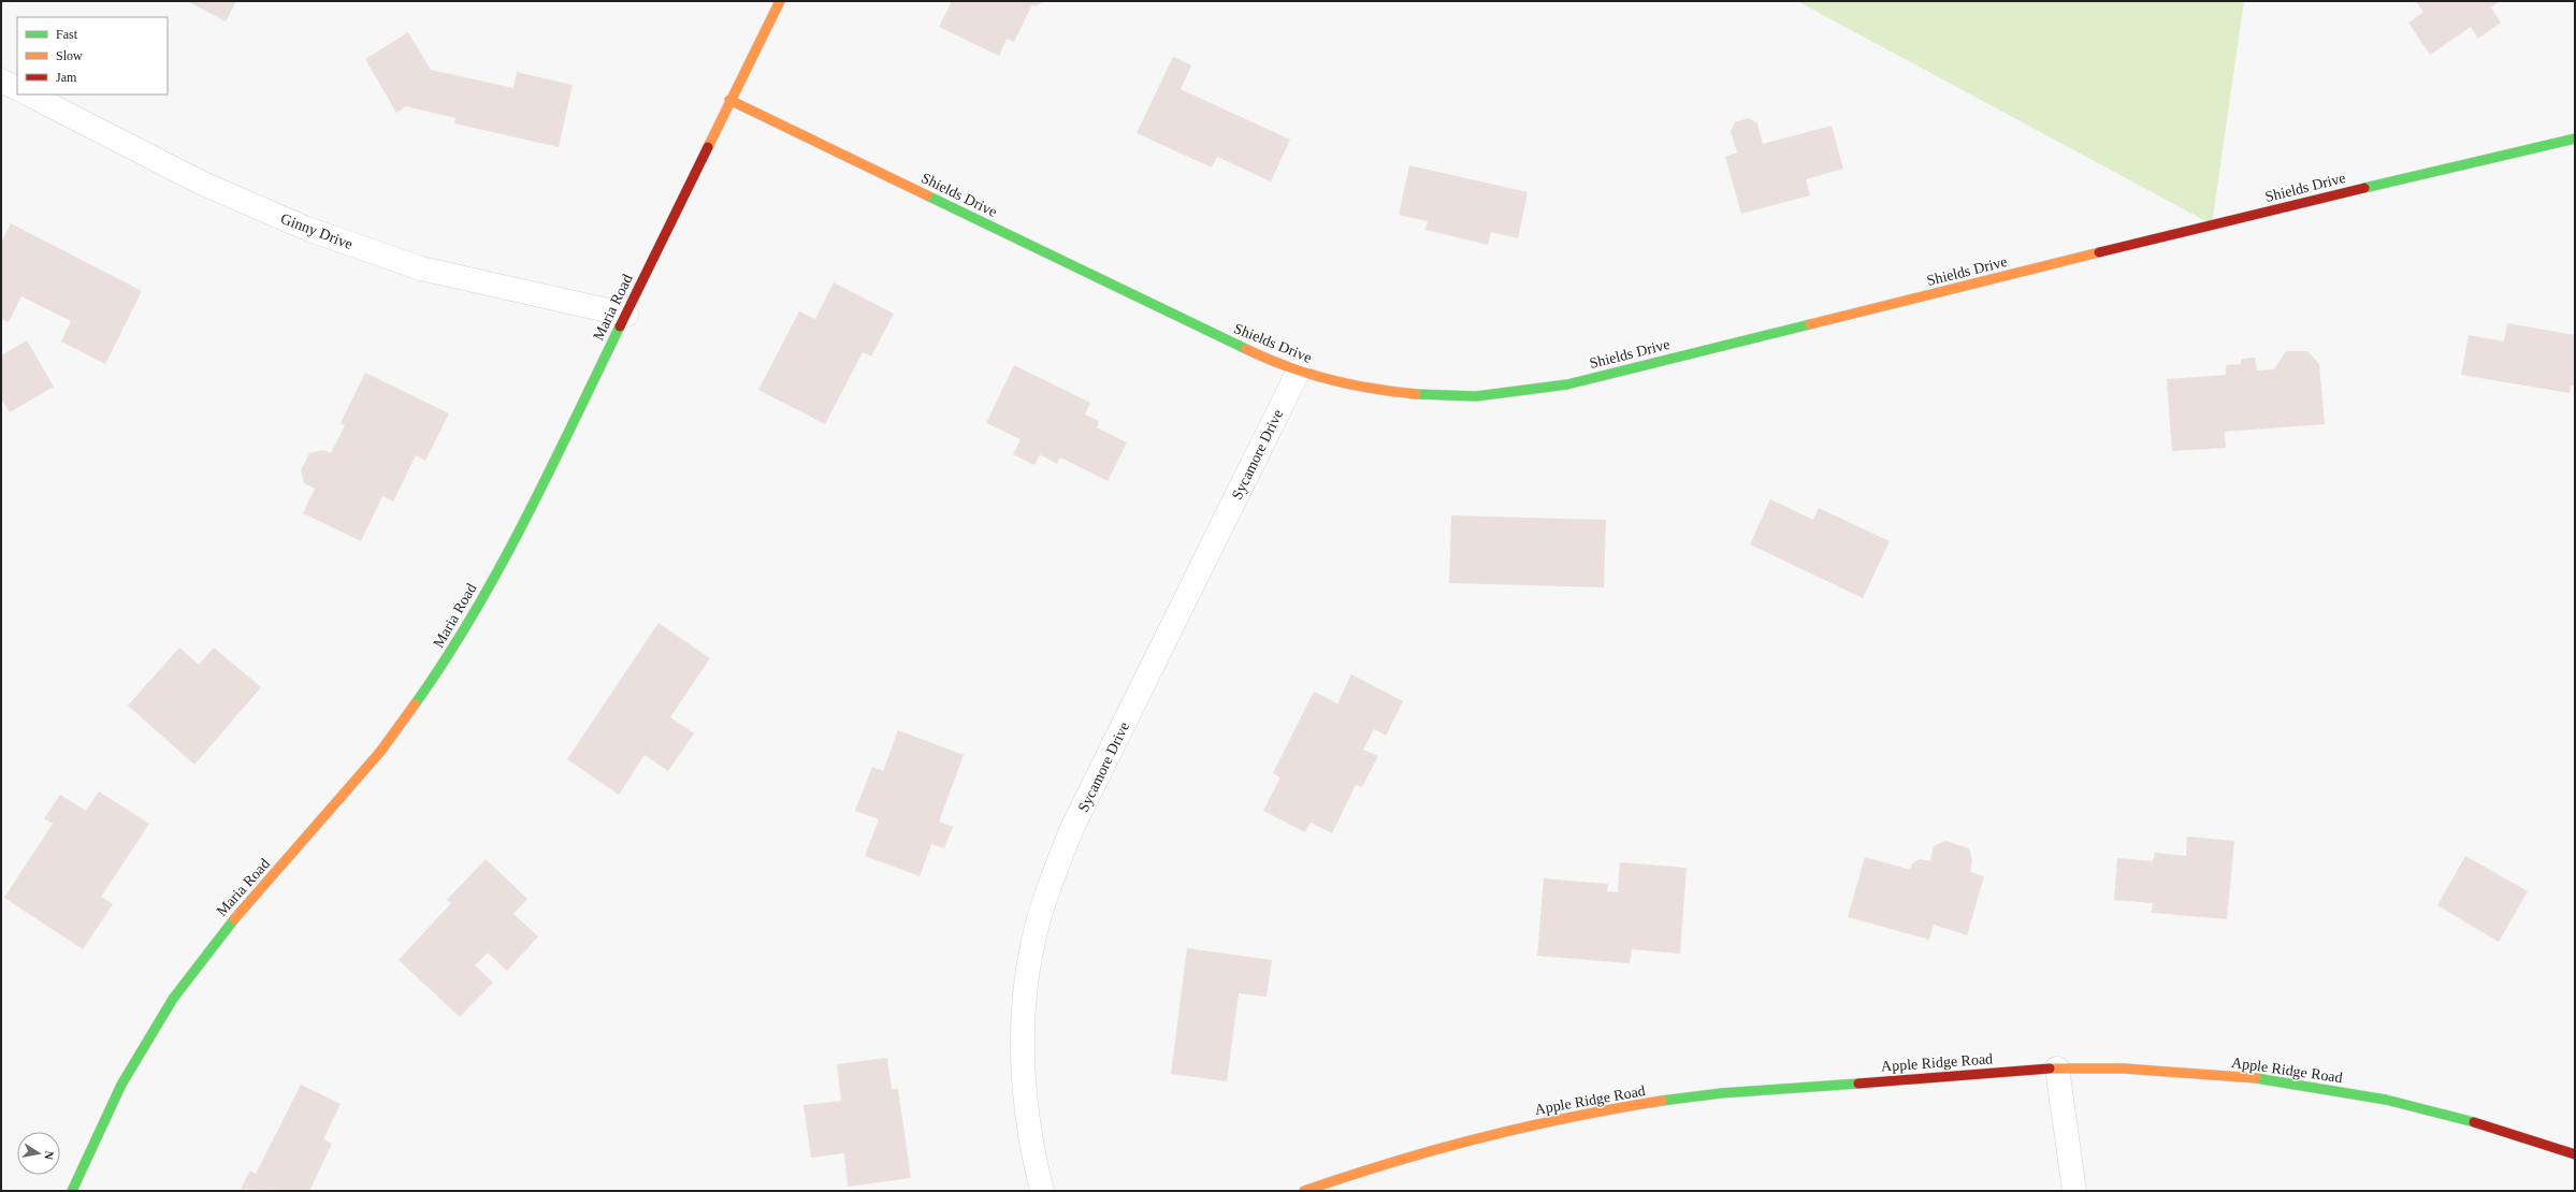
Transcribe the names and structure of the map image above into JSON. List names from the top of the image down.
{
  "streets": {
    "street": [
      "Shields Drive",
      "Ginny Drive",
      "Maria Road",
      "Sycamore Drive",
      "Apple Ridge Road"
    ]
  },
  "crossings": [
    ["Shields Drive", "Maria Road"],
    ["Shields Drive", "Sycamore Drive"],
    ["Ginny Drive", "Maria Road"]
  ],
  "legend": ["Fast", "Slow", "Jam"],
  "north": "right"
}
